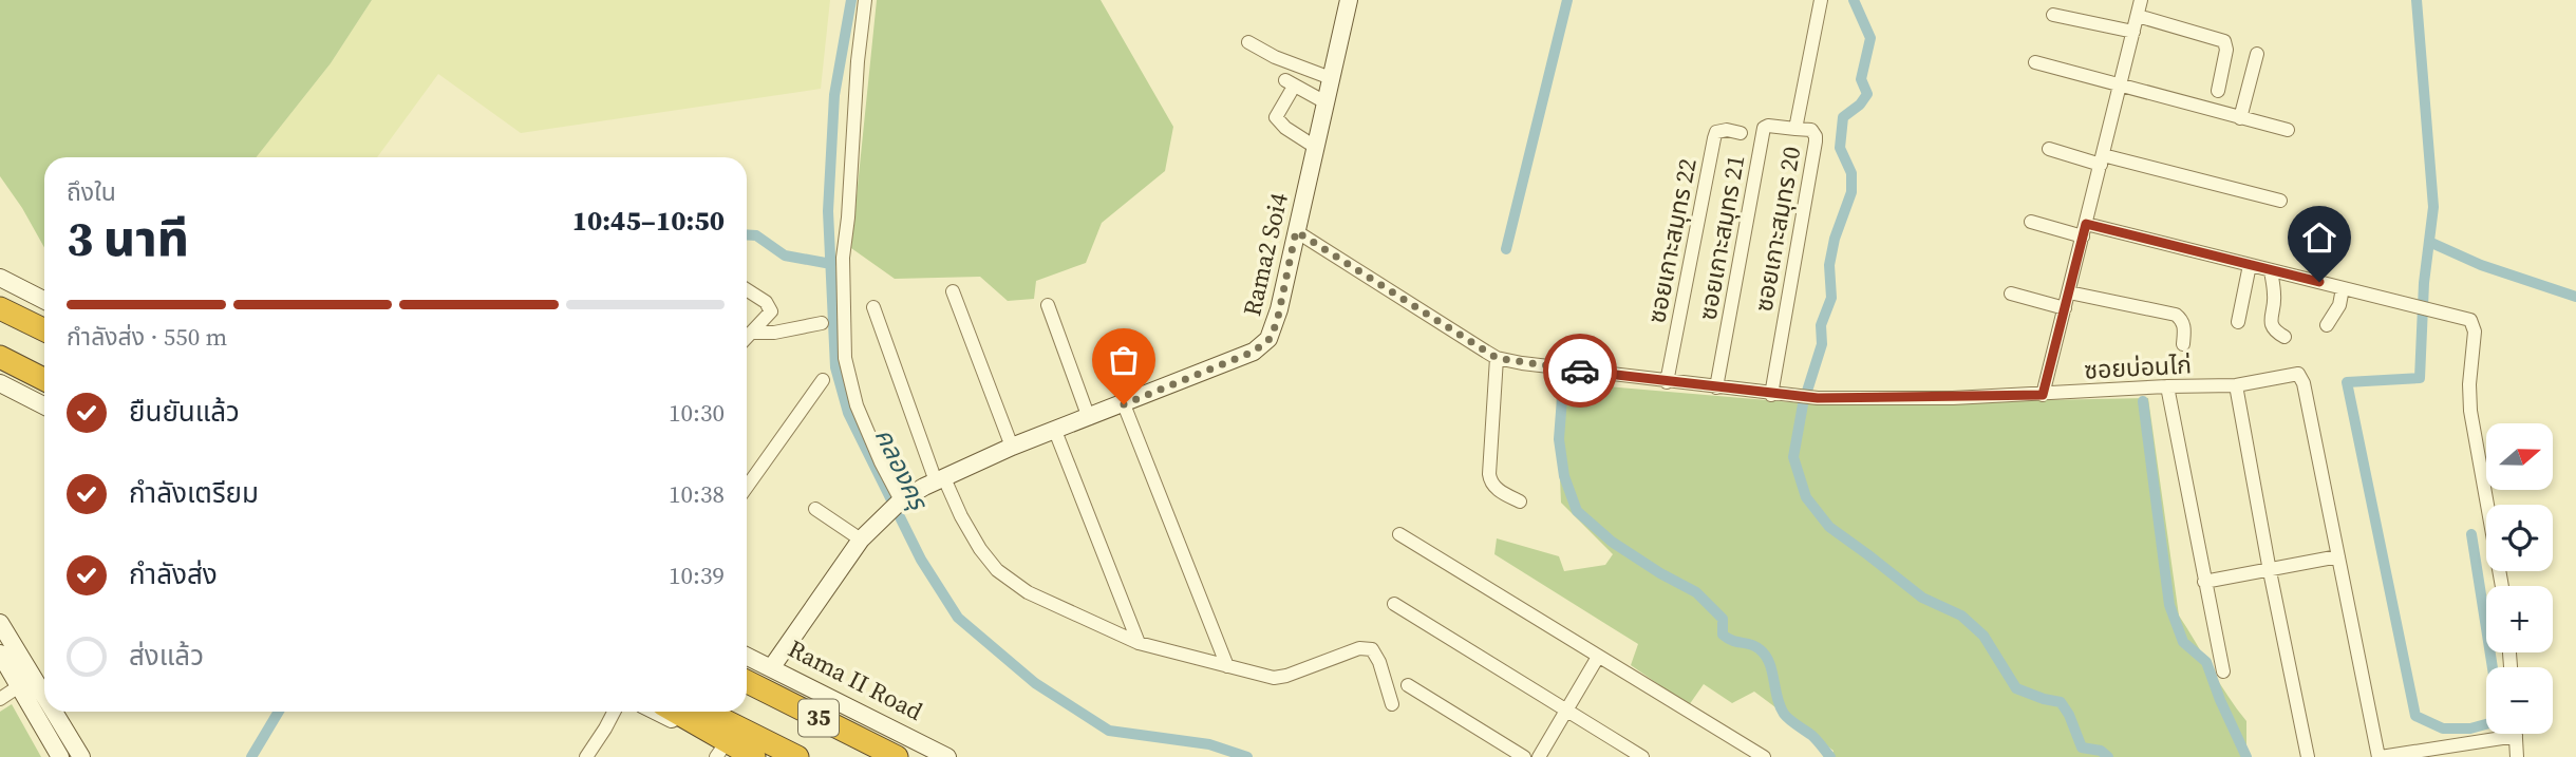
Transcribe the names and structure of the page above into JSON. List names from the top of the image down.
{
  "streets": {
    "highway": ["Rama II Road", "35"],
    "street": [
      "ซอยเกาะสมุทร 20",
      "ซอยเกาะสมุทร 21",
      "ซอยเกาะสมุทร 22",
      "Rama2 Soi4",
      "ซอยบ่อนไก่"
    ]
  },
  "crossings": [
    ["ซอยเกาะสมุทร 20", "ซอยเกาะสมุทร 21"],
    ["ซอยเกาะสมุทร 20", "ซอยบ่อนไก่"],
    ["ซอยเกาะสมุทร 21", "ซอยบ่อนไก่"],
    ["ซอยเกาะสมุทร 22", "ซอยบ่อนไก่"],
    ["Rama2 Soi4", "ซอยบ่อนไก่"],
    ["Rama2 Soi4", "Rama II Road"]
  ],
  "water": ["คลองครุ"],
  "north": "right",
  "page": {
    "heading": ["3 นาที", "ถึงใน", "10:45–10:50"],
    "bar": "กำลังส่ง · 550 m",
    "list": [
      ["ยืนยันแล้ว", "10:30"],
      ["กำลังเตรียม", "10:38"],
      ["กำลังส่ง", "10:39"],
      "ส่งแล้ว"
    ],
    "map_buttons": ["+", "−"]
  }
}
